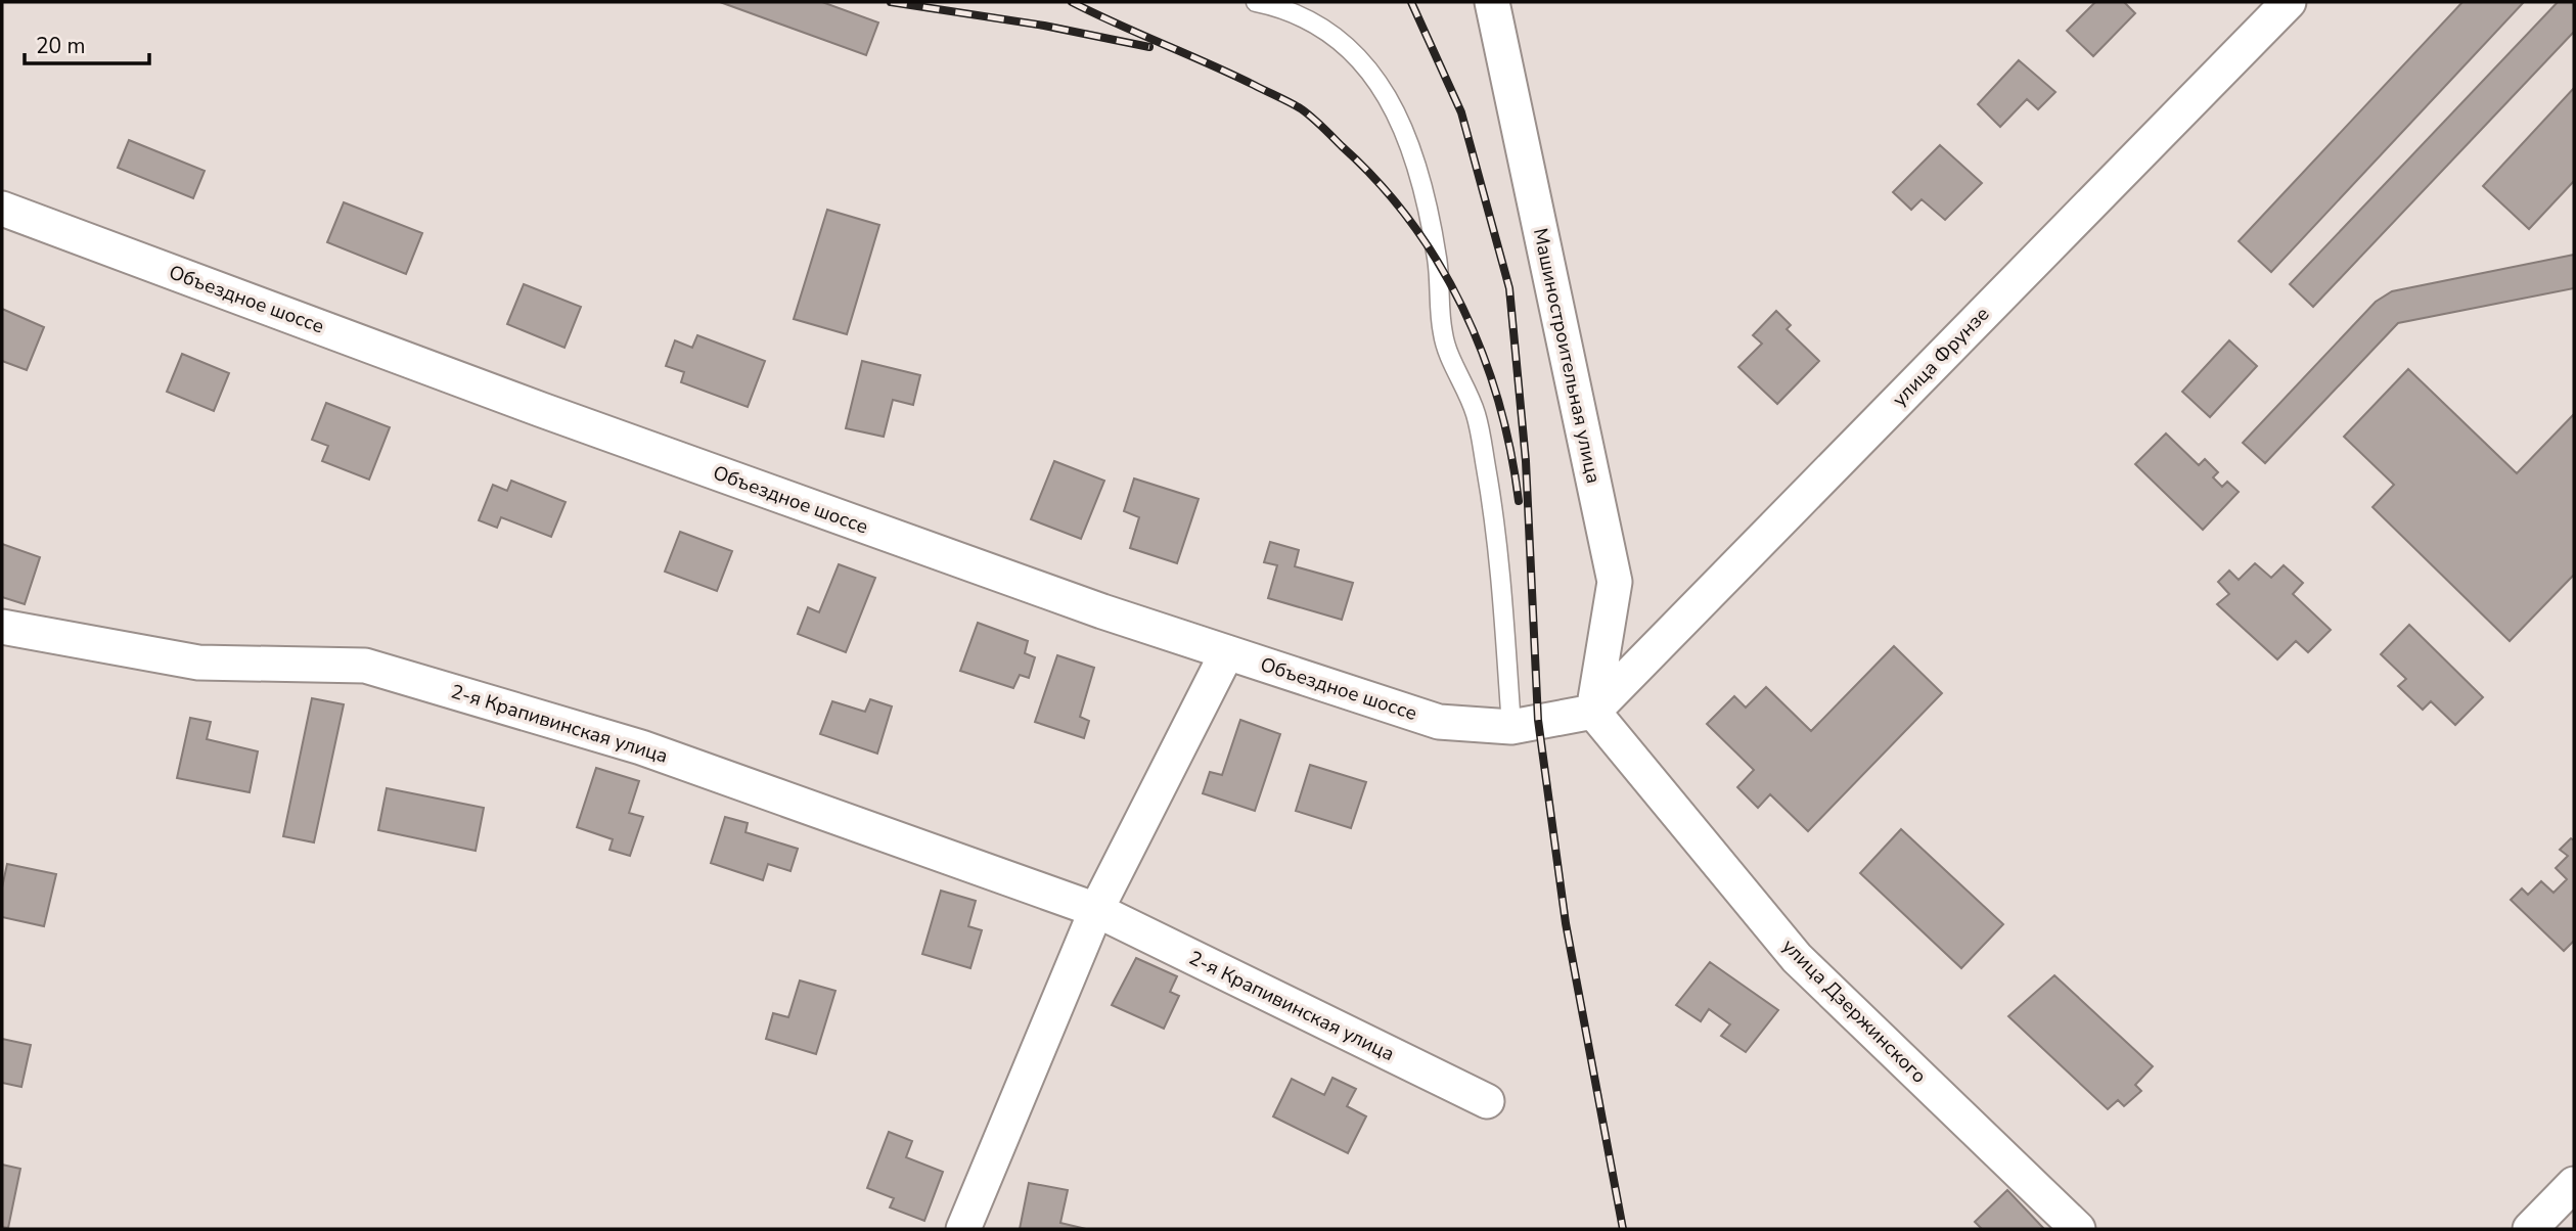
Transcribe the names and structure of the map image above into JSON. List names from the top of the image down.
{
  "streets": {
    "street": [
      "Объездное шоссе",
      "Машиностроительная улица",
      "улица Фрунзе",
      "2-я Крапивинская улица",
      "улица Дзержинского"
    ]
  },
  "crossings": [
    ["Объездное шоссе", "Машиностроительная улица"],
    ["Объездное шоссе", "улица Фрунзе"],
    ["Объездное шоссе", "улица Дзержинского"],
    ["Машиностроительная улица", "улица Фрунзе"],
    ["Машиностроительная улица", "улица Дзержинского"],
    ["улица Фрунзе", "улица Дзержинского"]
  ],
  "scale_bar": "20 m"
}
